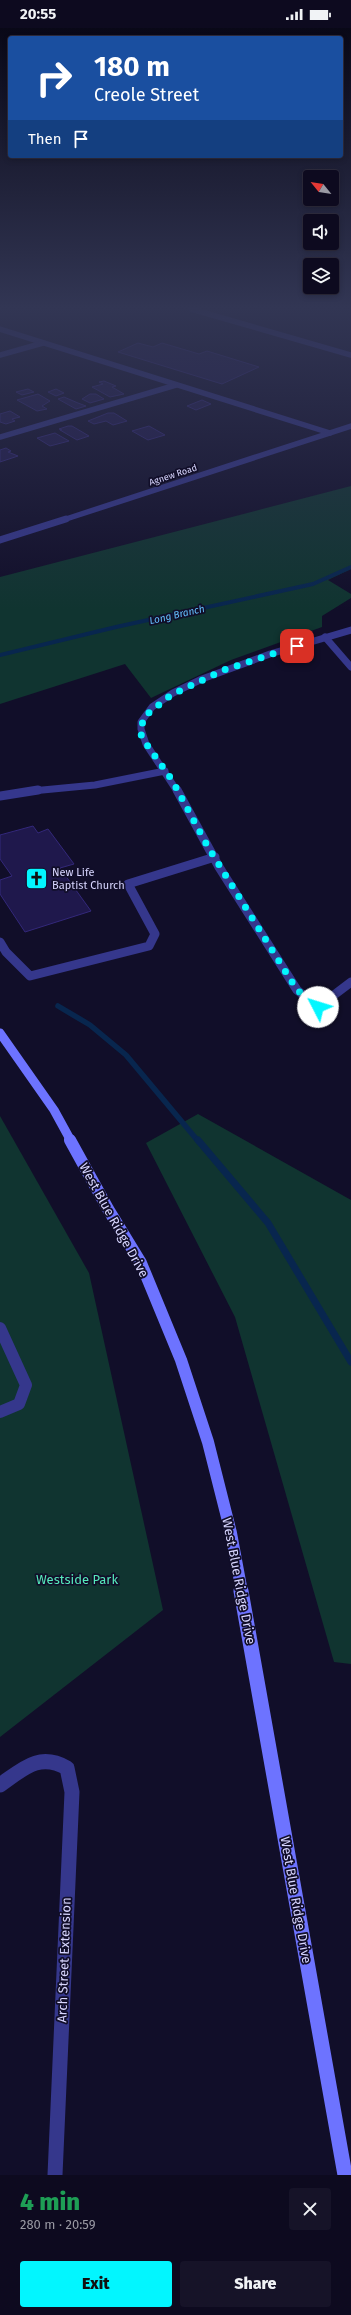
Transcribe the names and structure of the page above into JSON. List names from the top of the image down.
{
  "streets": {
    "main road": ["West Blue Ridge Drive"],
    "street": ["Agnew Road", "Arch Street Extension"]
  },
  "water": ["Long Branch"],
  "parks": ["Westside Park"],
  "places": {
    "church": ["New Life Baptist Church"]
  },
  "north": "top left",
  "page": {
    "status": "20:55",
    "turn": ["180 m", "Creole Street"],
    "then": "Then",
    "heading": ["4 min", "280 m · 20:59"],
    "buttons": ["Exit", "Share"]
  }
}
